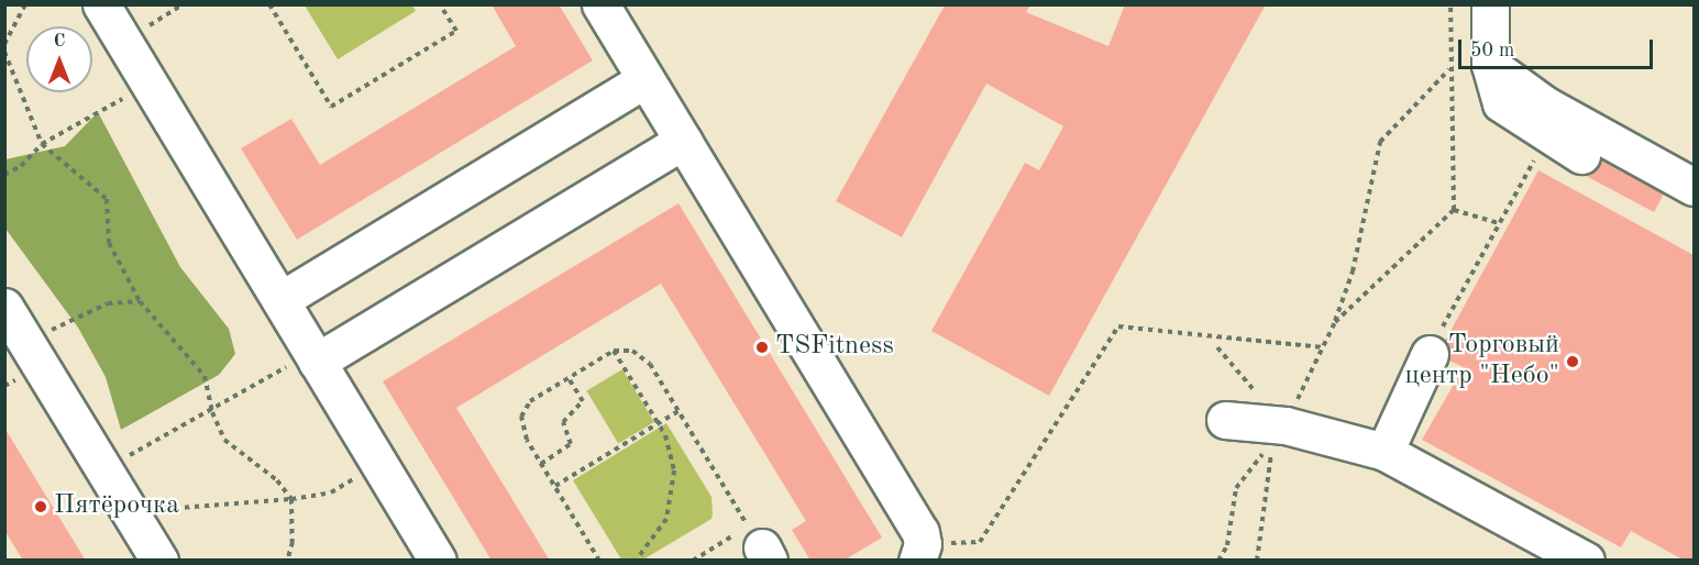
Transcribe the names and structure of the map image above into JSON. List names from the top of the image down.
{
  "places": ["TSFitness", "Торговый центр \"Небо\"", "Пятёрочка"],
  "scale_bar": "50 m",
  "north": "top"
}
